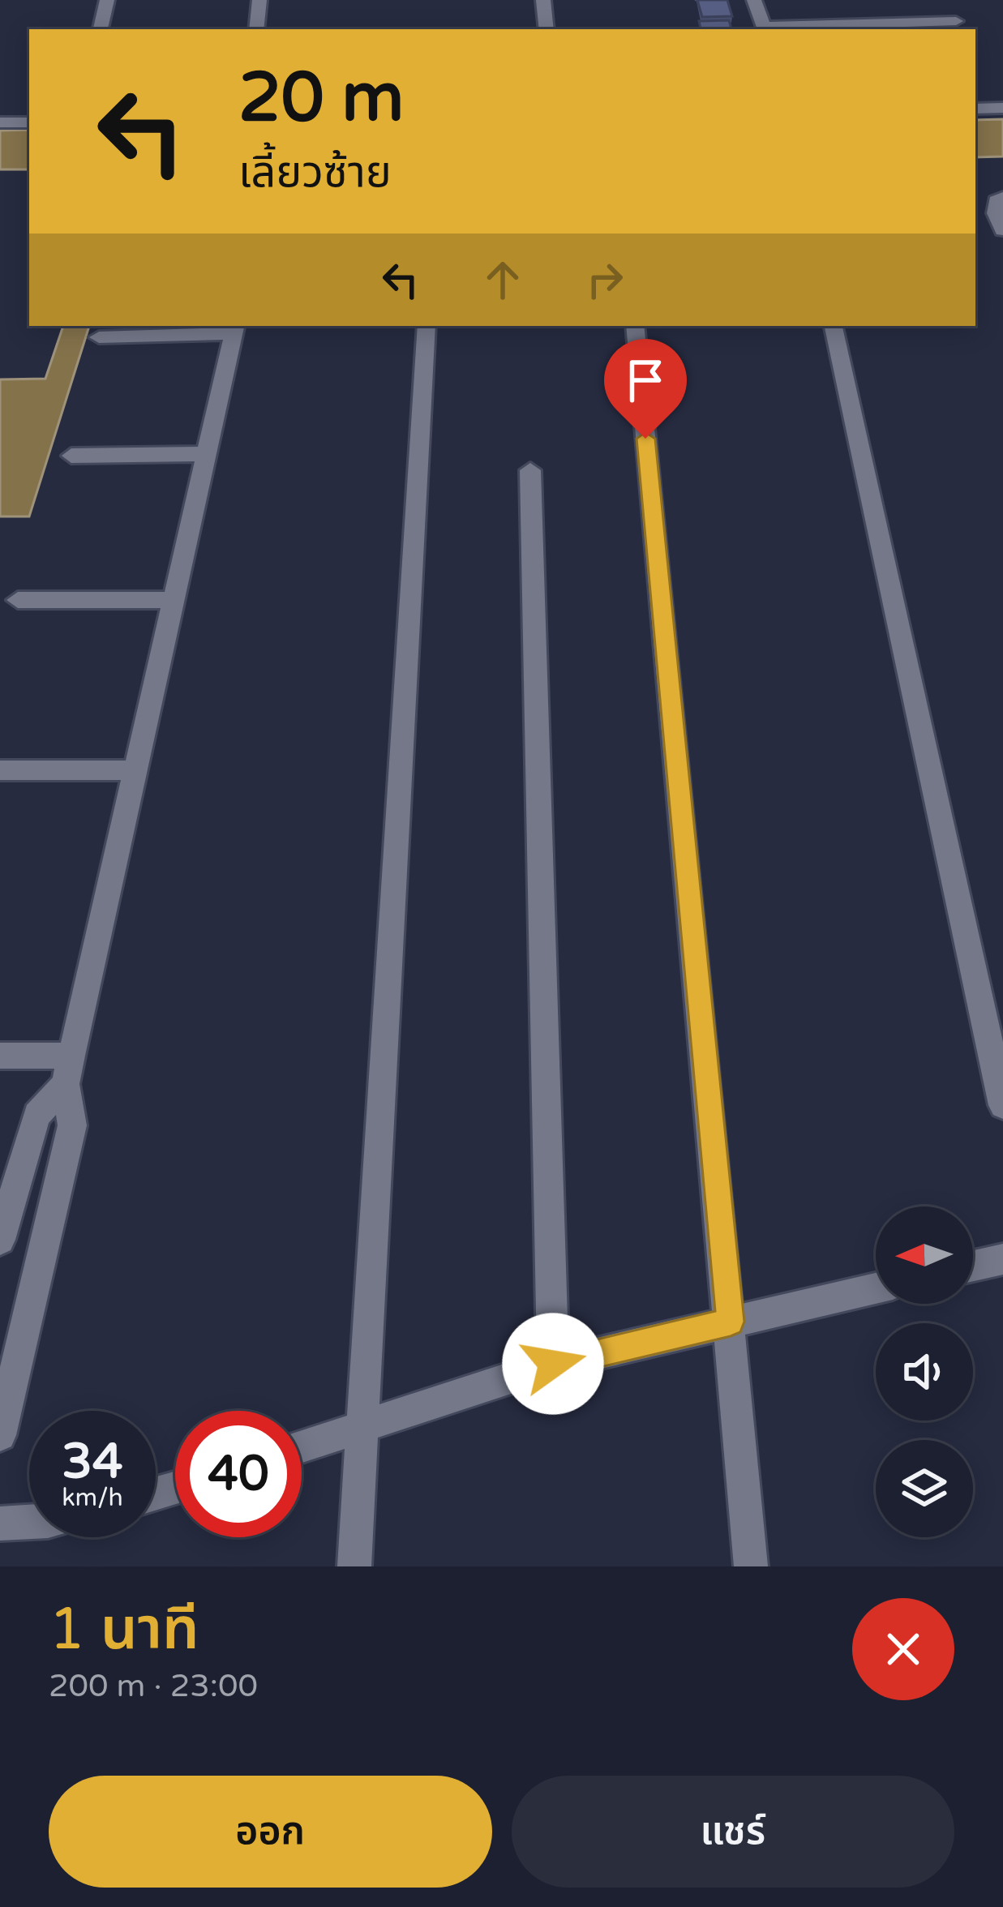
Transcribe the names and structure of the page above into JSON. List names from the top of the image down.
{
  "north": "left",
  "page": {
    "turn": ["20 m", "เลี้ยวซ้าย"],
    "speed": "34 km/h",
    "limit": "40",
    "heading": ["1 นาที", "200 m · 23:00"],
    "buttons": ["ออก", "แชร์"]
  }
}
